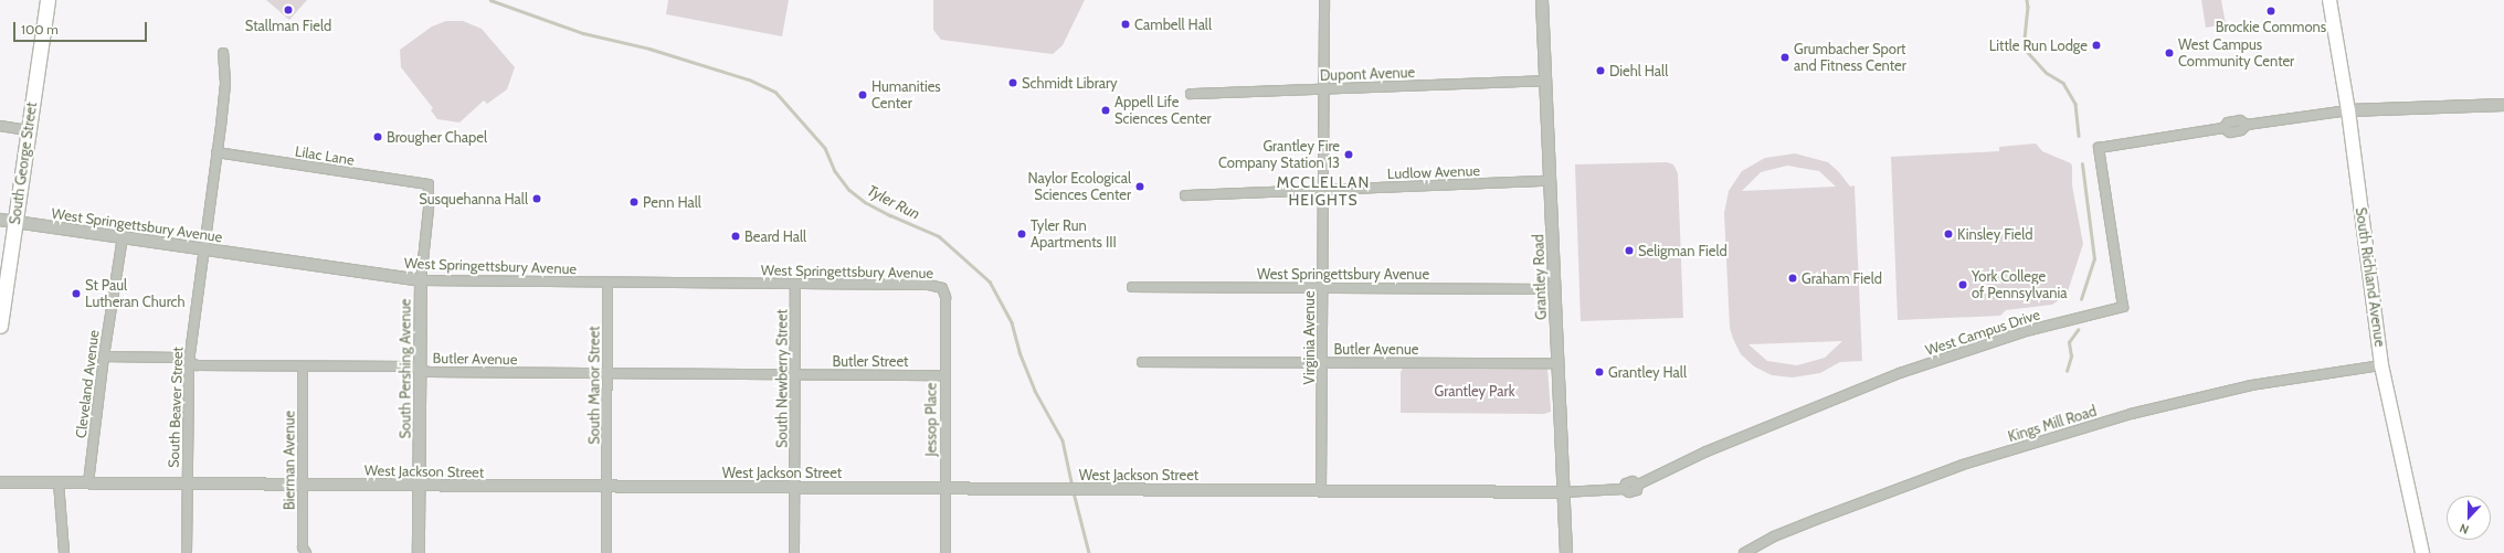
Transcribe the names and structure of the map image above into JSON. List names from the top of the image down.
{
  "streets": {
    "main road": ["South George Street", "South Richland Avenue"],
    "street": [
      "Dupont Avenue",
      "Lilac Lane",
      "Ludlow Avenue",
      "West Springettsbury Avenue",
      "Grantley Road",
      "West Campus Drive",
      "Virginia Avenue",
      "Butler Avenue",
      "Butler Street",
      "South Pershing Avenue",
      "South Newberry Street",
      "Cleveland Avenue",
      "South Manor Street",
      "South Beaver Street",
      "Jessop Place",
      "Kings Mill Road",
      "Bierman Avenue",
      "West Jackson Street"
    ]
  },
  "crossings": [
    ["Dupont Avenue", "Grantley Road"],
    ["Dupont Avenue", "Virginia Avenue"],
    ["Lilac Lane", "South Pershing Avenue"],
    ["Lilac Lane", "South Beaver Street"],
    ["South George Street", "West Springettsbury Avenue"],
    ["Ludlow Avenue", "Grantley Road"],
    ["Ludlow Avenue", "Virginia Avenue"],
    ["West Springettsbury Avenue", "Grantley Road"],
    ["West Springettsbury Avenue", "Virginia Avenue"],
    ["West Springettsbury Avenue", "South Pershing Avenue"],
    ["West Springettsbury Avenue", "South Newberry Street"],
    ["West Springettsbury Avenue", "Cleveland Avenue"],
    ["West Springettsbury Avenue", "South Manor Street"],
    ["West Springettsbury Avenue", "South Beaver Street"],
    ["West Springettsbury Avenue", "Jessop Place"],
    ["Grantley Road", "West Campus Drive"],
    ["Grantley Road", "Butler Avenue"],
    ["Grantley Road", "West Jackson Street"],
    ["South Richland Avenue", "West Campus Drive"],
    ["South Richland Avenue", "Kings Mill Road"],
    ["West Campus Drive", "West Jackson Street"],
    ["Virginia Avenue", "Butler Avenue"],
    ["Virginia Avenue", "West Jackson Street"],
    ["Butler Avenue", "Butler Street"],
    ["Butler Avenue", "South Pershing Avenue"],
    ["Butler Avenue", "South Newberry Street"],
    ["Butler Avenue", "Cleveland Avenue"],
    ["Butler Avenue", "South Manor Street"],
    ["Butler Avenue", "South Beaver Street"],
    ["Butler Avenue", "Bierman Avenue"],
    ["Butler Street", "South Newberry Street"],
    ["Butler Street", "Jessop Place"],
    ["South Pershing Avenue", "West Jackson Street"],
    ["South Newberry Street", "West Jackson Street"],
    ["Cleveland Avenue", "West Jackson Street"],
    ["South Manor Street", "West Jackson Street"],
    ["South Beaver Street", "West Jackson Street"],
    ["Jessop Place", "West Jackson Street"],
    ["Bierman Avenue", "West Jackson Street"]
  ],
  "districts": ["MCCLELLAN HEIGHTS"],
  "water": ["Tyler Run"],
  "parks": ["Grantley Park"],
  "places": [
    "Stallman Field",
    "Brockie Commons",
    "Cambell Hall",
    "Little Run Lodge",
    "West Campus Community Center",
    "Grumbacher Sport and Fitness Center",
    "Diehl Hall",
    "Schmidt Library",
    "Humanities Center",
    "Appell Life Sciences Center",
    "Brougher Chapel",
    "Grantley Fire Company Station 13",
    "Naylor Ecological Sciences Center",
    "Susquehanna Hall",
    "Penn Hall",
    "Tyler Run Apartments III",
    "Kinsley Field",
    "Beard Hall",
    "Seligman Field",
    "Graham Field",
    "York College of Pennsylvania",
    "St Paul Lutheran Church",
    "Grantley Hall"
  ],
  "scale_bar": "100 m",
  "north": "bottom"
}
